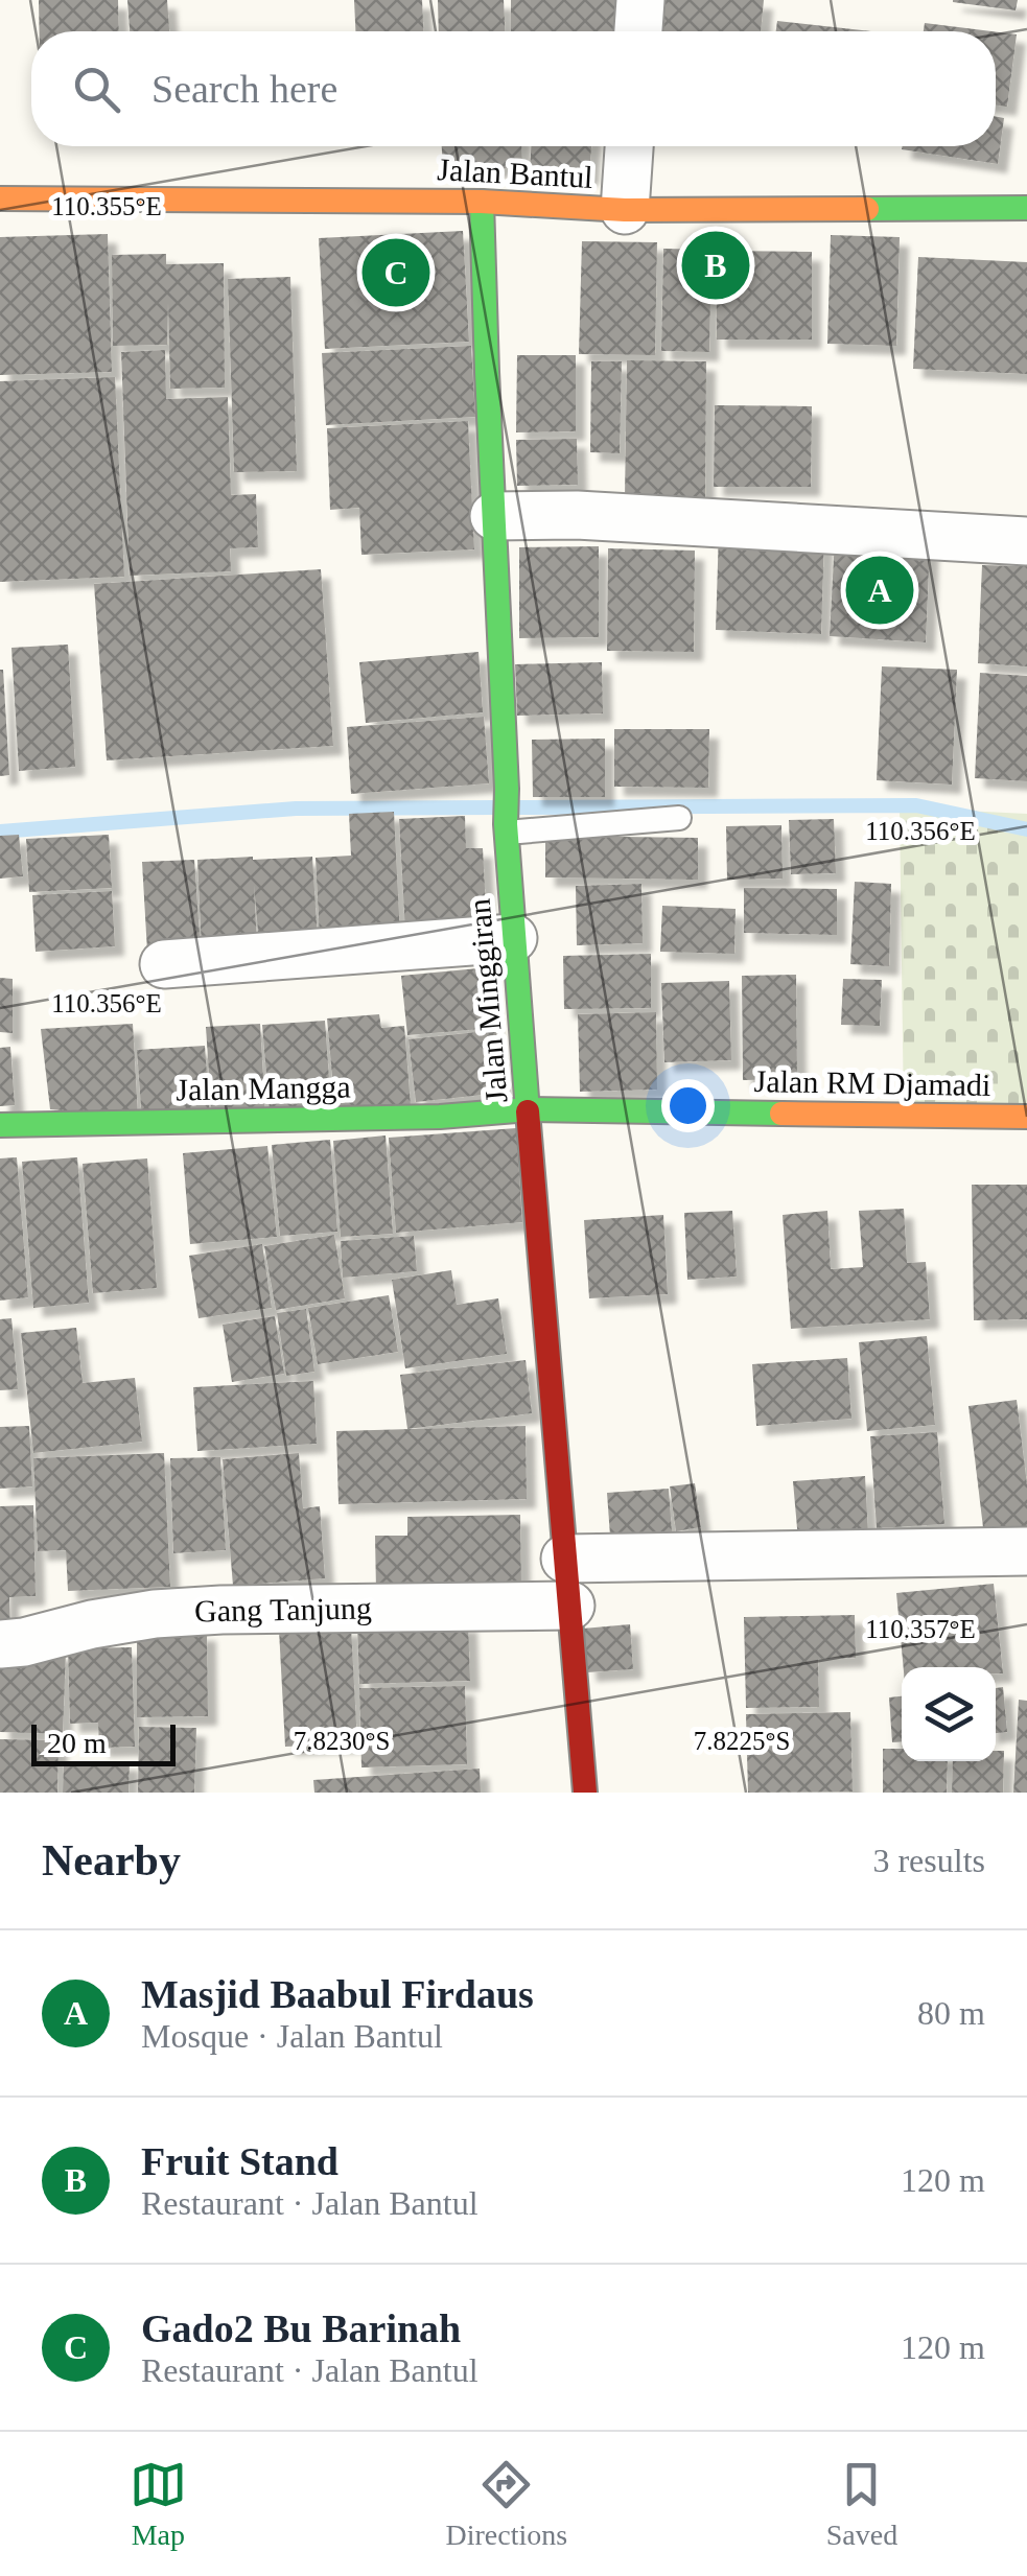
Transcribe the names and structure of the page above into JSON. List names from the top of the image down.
{
  "streets": {
    "street": [
      "Jalan Bantul",
      "Jalan Minggiran",
      "Jalan RM Djamadi",
      "Jalan Mangga",
      "Gang Tanjung"
    ]
  },
  "crossings": [
    ["Jalan Bantul", "Jalan Minggiran"],
    ["Jalan Minggiran", "Jalan RM Djamadi"],
    ["Jalan Minggiran", "Jalan Mangga"],
    ["Jalan Minggiran", "Gang Tanjung"],
    ["Jalan RM Djamadi", "Jalan Mangga"]
  ],
  "scale_bar": "20 m",
  "page": {
    "search": "Search here",
    "pins": ["B", "C", "A"],
    "scale": "20 m",
    "heading": ["Nearby", "3 results"],
    "list": [
      {
        "mark": "A",
        "name": "Masjid Baabul Firdaus",
        "note": "Mosque · Jalan Bantul",
        "value": "80 m"
      },
      {
        "mark": "B",
        "name": "Fruit Stand",
        "note": "Restaurant · Jalan Bantul",
        "value": "120 m"
      },
      {
        "mark": "C",
        "name": "Gado2 Bu Barinah",
        "note": "Restaurant · Jalan Bantul",
        "value": "120 m"
      }
    ],
    "nav": ["Map", "Directions", "Saved"]
  },
  "coordinates": [
    "110.355°E",
    "110.356°E",
    "110.357°E",
    "7.8230°S",
    "7.8225°S"
  ]
}
